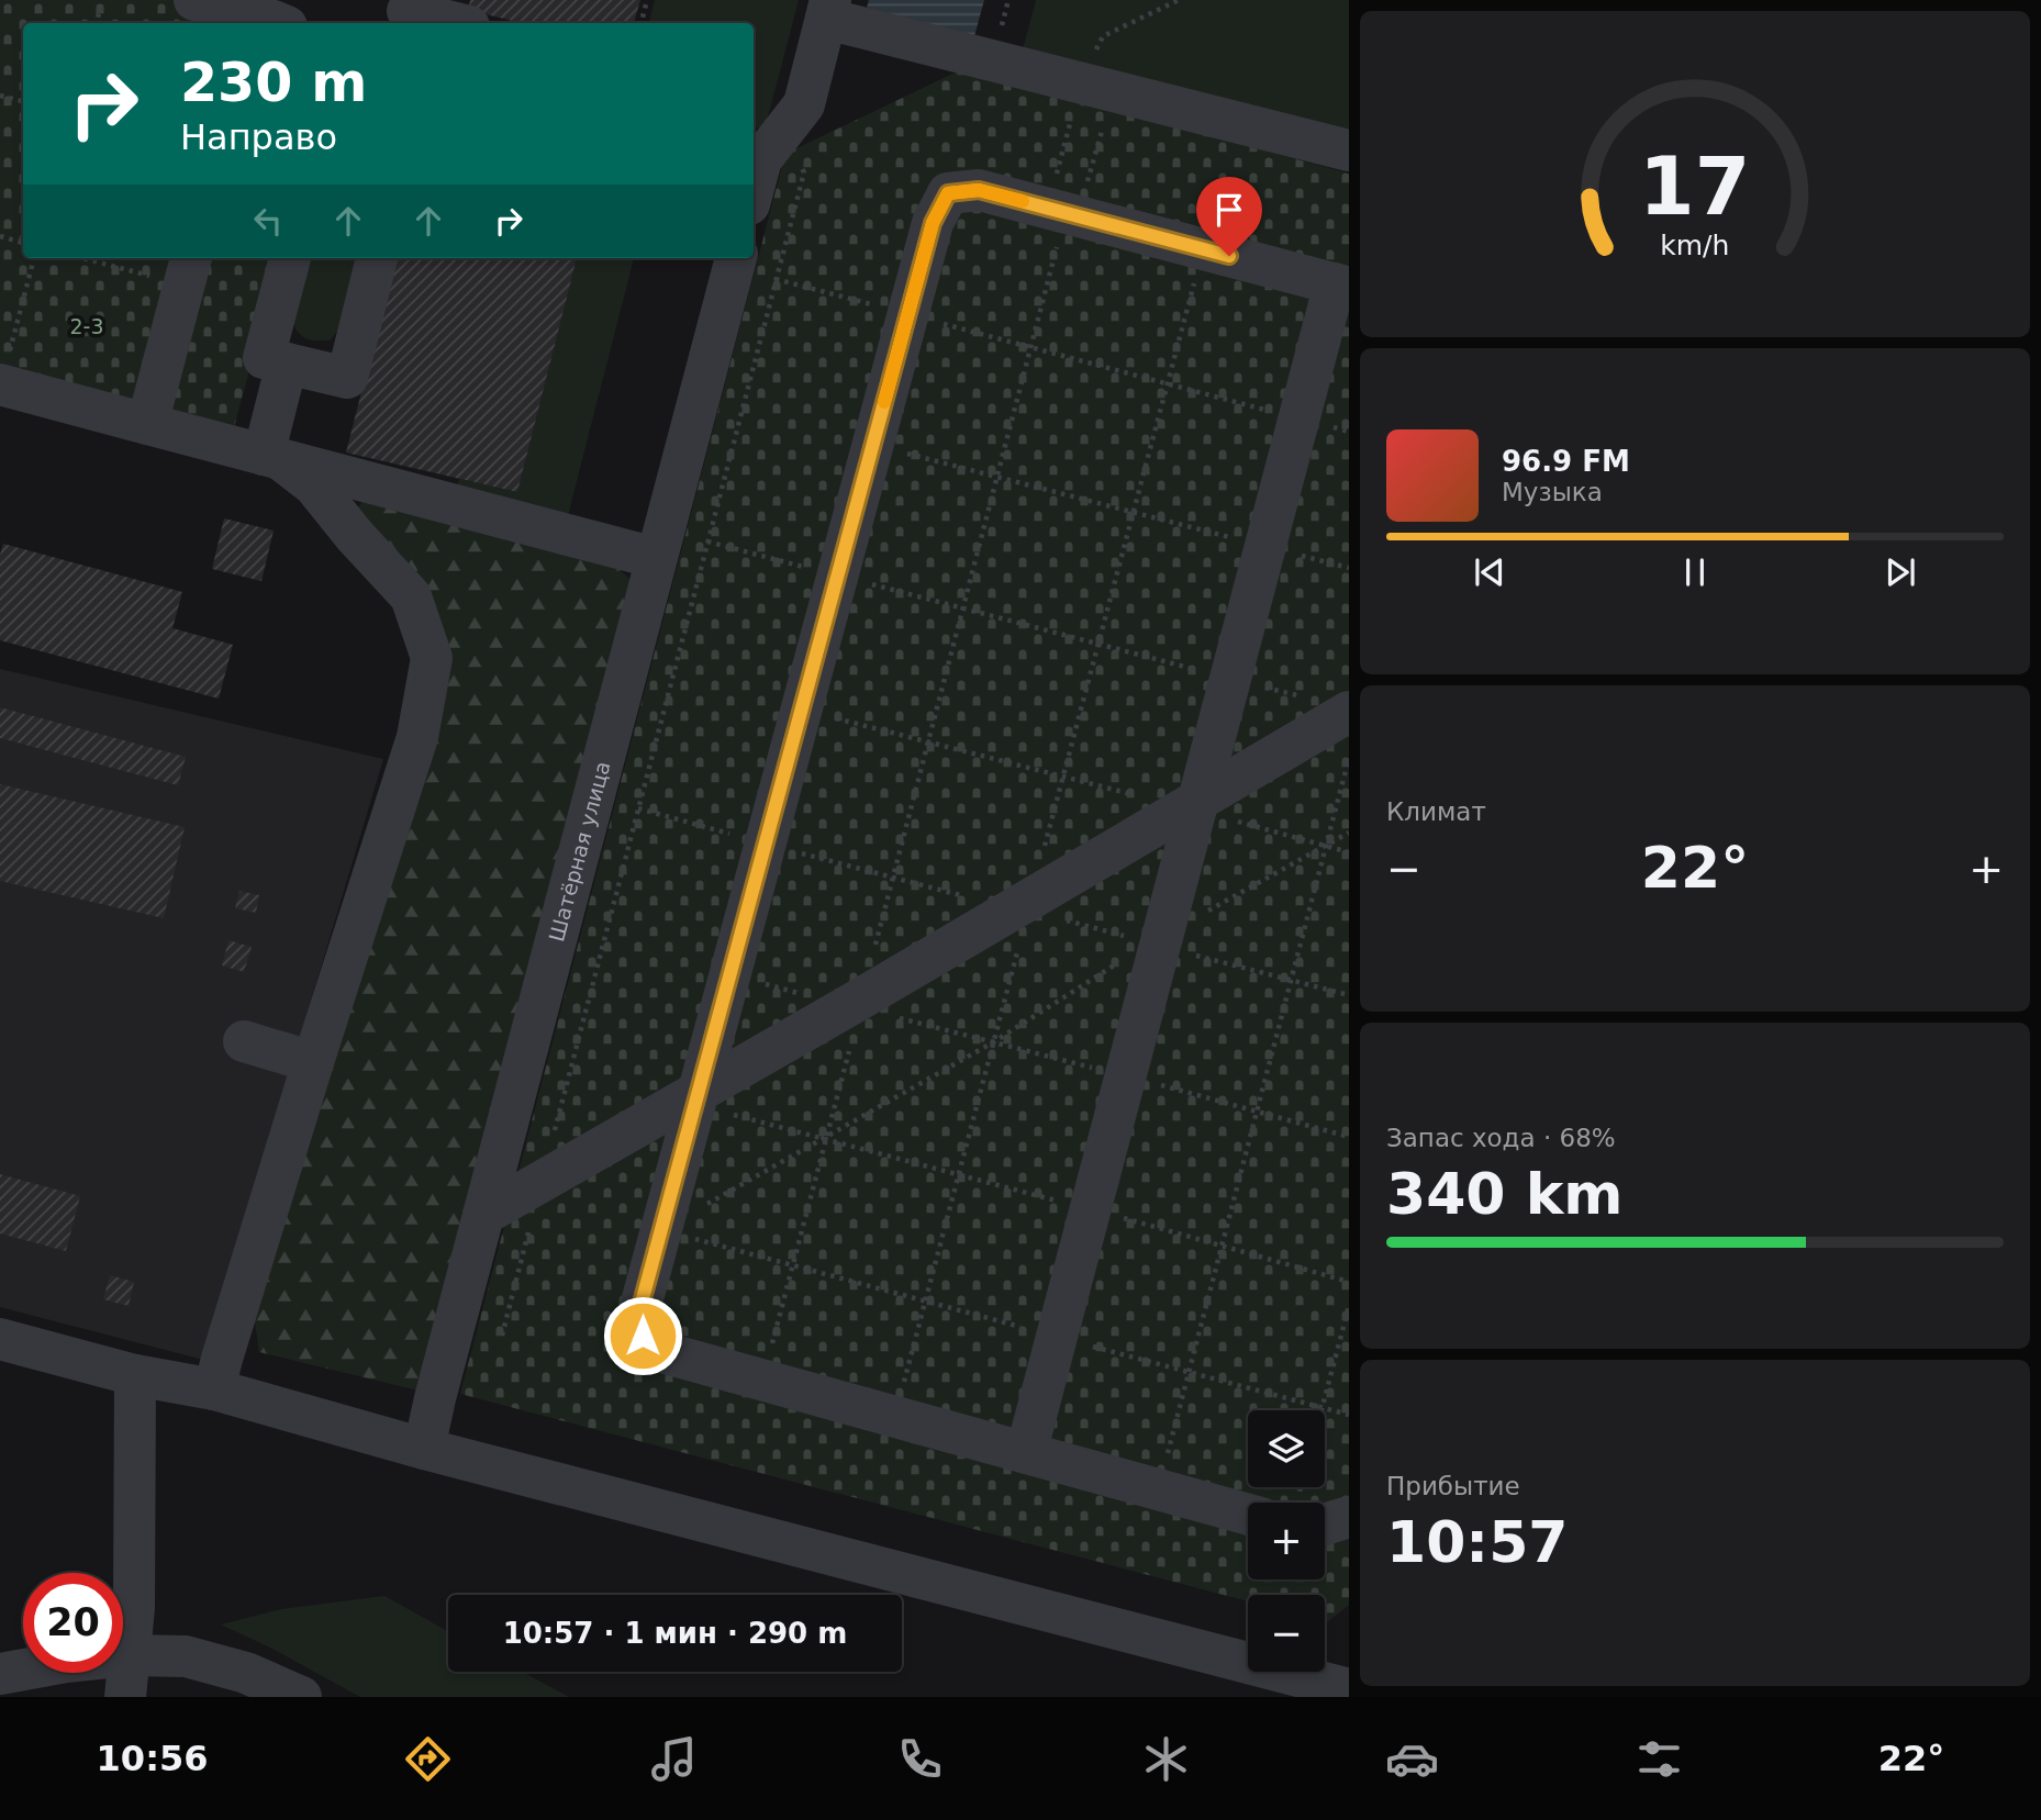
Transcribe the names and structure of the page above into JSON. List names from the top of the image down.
{
  "streets": {
    "street": ["Шатёрная улица"]
  },
  "parks": ["2-3"],
  "page": {
    "turn": ["230 m", "Направо"],
    "song": ["96.9 FM", "Музыка"],
    "tile": [
      "Климат",
      ["Запас хода · 68%", "340 km"],
      ["Прибытие", "10:57"]
    ],
    "heat": ["−", "22°", "+"],
    "map_buttons": ["+", "−"],
    "limit": "20",
    "trip": "10:57 · 1 мин · 290 m",
    "tabs": ["10:56", "22°"],
    "gauge": ["17", "km/h"]
  }
}
